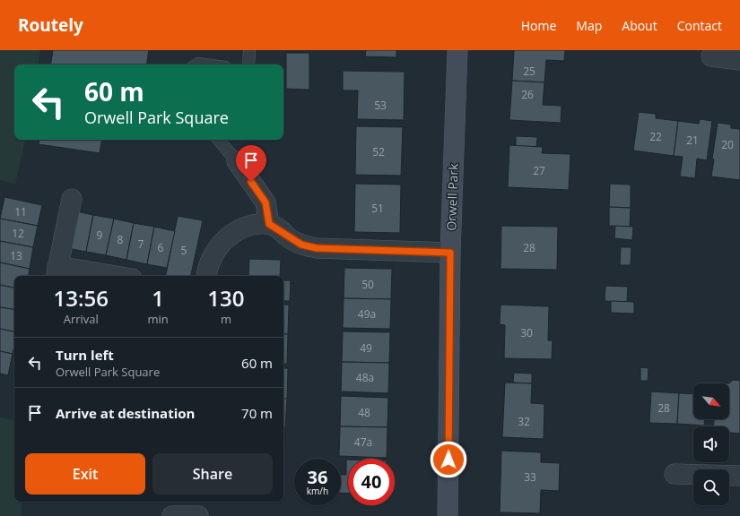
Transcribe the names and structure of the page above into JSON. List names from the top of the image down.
{
  "streets": {
    "street": ["Orwell Park"]
  },
  "house_numbers": [
    "25",
    "26",
    "53",
    "22",
    "21",
    "20",
    "52",
    "27",
    "51",
    "11",
    "12",
    "9",
    "8",
    "7",
    "6",
    "28",
    "5",
    "13",
    "50",
    "49a",
    "30",
    "49",
    "48a",
    "28",
    "48",
    "32",
    "47a",
    "33"
  ],
  "north": "bottom right",
  "page": {
    "header": "Routely",
    "nav": [
      "Home",
      "Map",
      "About",
      "Contact"
    ],
    "turn": ["60 m", "Orwell Park Square"],
    "eta": [
      "13:56",
      "Arrival",
      "1",
      "min",
      "130",
      "m"
    ],
    "list": [
      {
        "name": "Turn left",
        "note": "Orwell Park Square",
        "value": "60 m"
      },
      {
        "name": "Arrive at destination",
        "value": "70 m"
      }
    ],
    "buttons": ["Exit", "Share"],
    "speed": "36 km/h",
    "limit": "40"
  }
}
